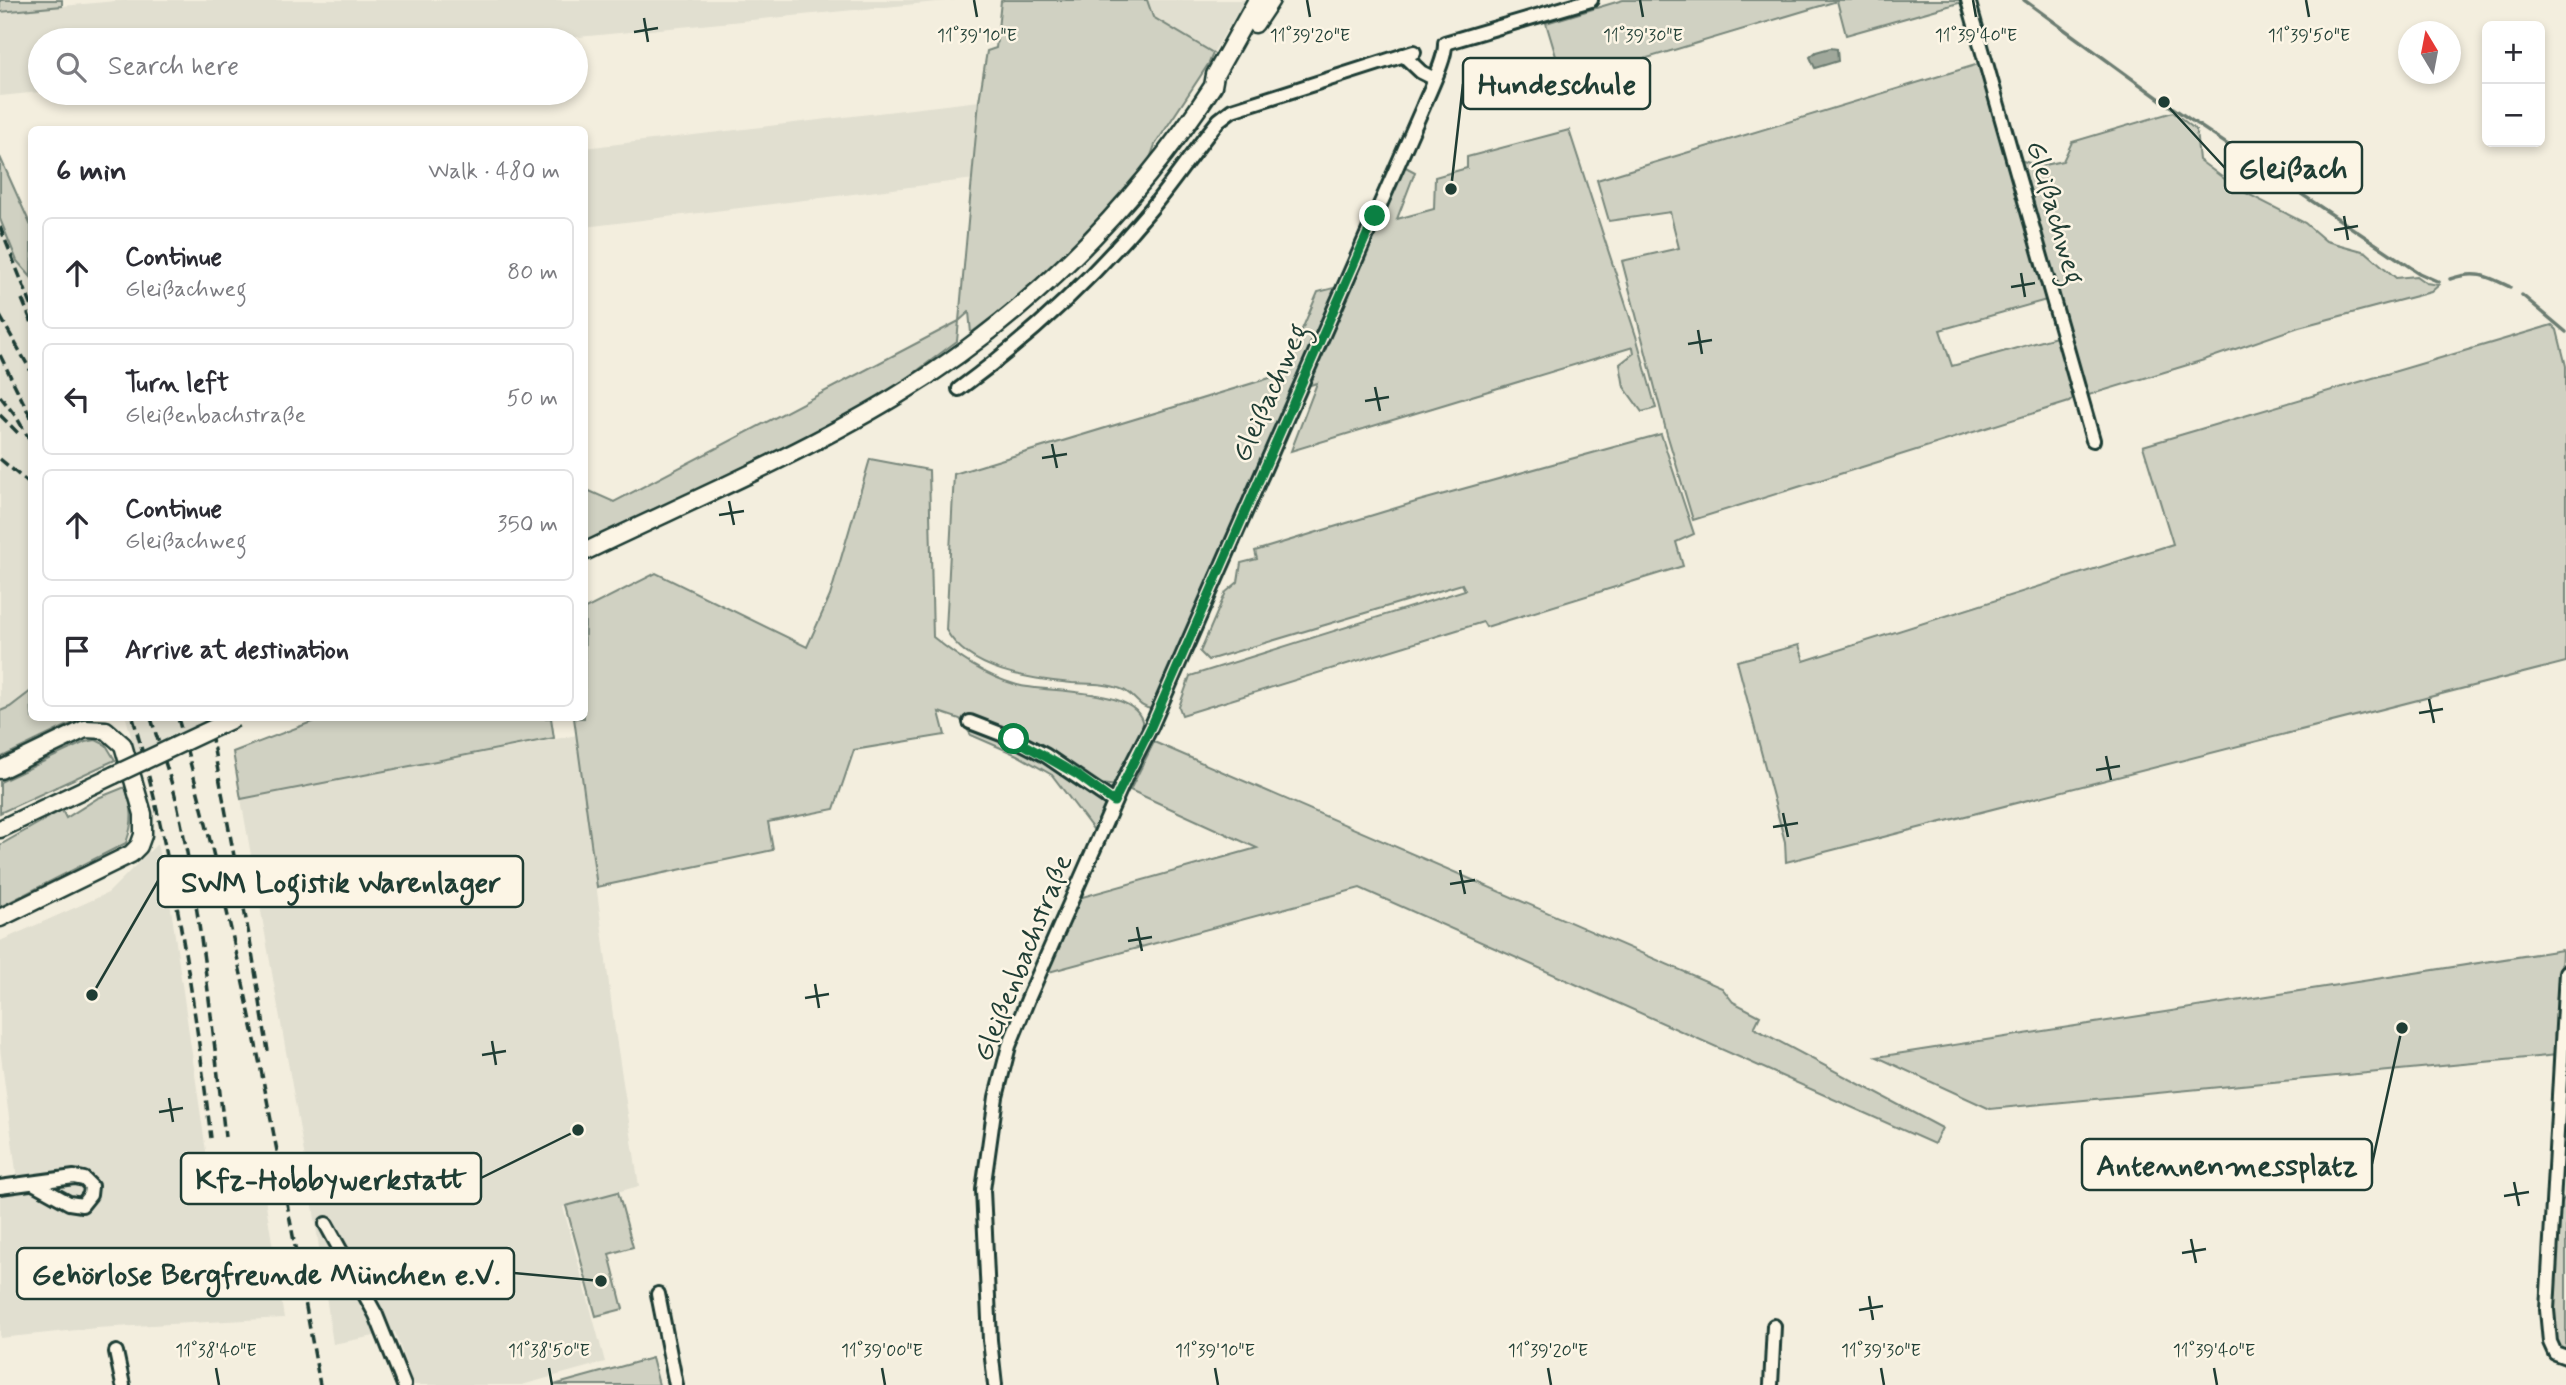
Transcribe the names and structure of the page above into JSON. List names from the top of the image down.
{
  "streets": {
    "street": ["Gleißachweg", "Gleißenbachstraße"]
  },
  "crossings": [
    ["Gleißachweg", "Gleißenbachstraße"]
  ],
  "places": [
    "Gleißach",
    "Hundeschule",
    "SWM Logistik Warenlager",
    "Antennenmessplatz",
    "Kfz-Hobbywerkstatt",
    "Gehörlose Bergfreunde München e.V."
  ],
  "north": "top",
  "page": {
    "map_buttons": ["+", "−"],
    "search": "Search here",
    "heading": ["6 min", "Walk · 480 m"],
    "list": [
      ["Continue", "Gleißachweg", "80 m"],
      ["Turn left", "Gleißenbachstraße", "50 m"],
      ["Continue", "Gleißachweg", "350 m"],
      "Arrive at destination"
    ]
  },
  "coordinates": [
    "11°39'10\"E",
    "11°39'20\"E",
    "11°39'30\"E",
    "11°39'40\"E",
    "11°39'50\"E",
    "11°38'40\"E",
    "11°38'50\"E",
    "11°39'00\"E"
  ]
}
